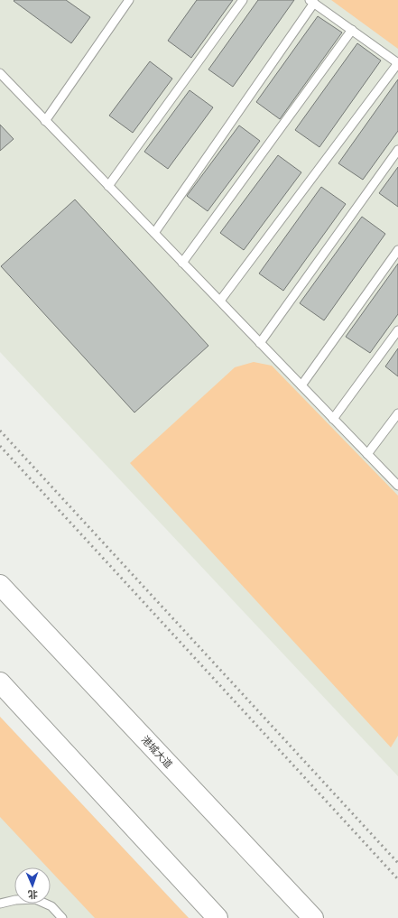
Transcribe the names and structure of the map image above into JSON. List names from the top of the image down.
{
  "streets": {
    "main road": ["港城大道"]
  },
  "north": "bottom"
}
